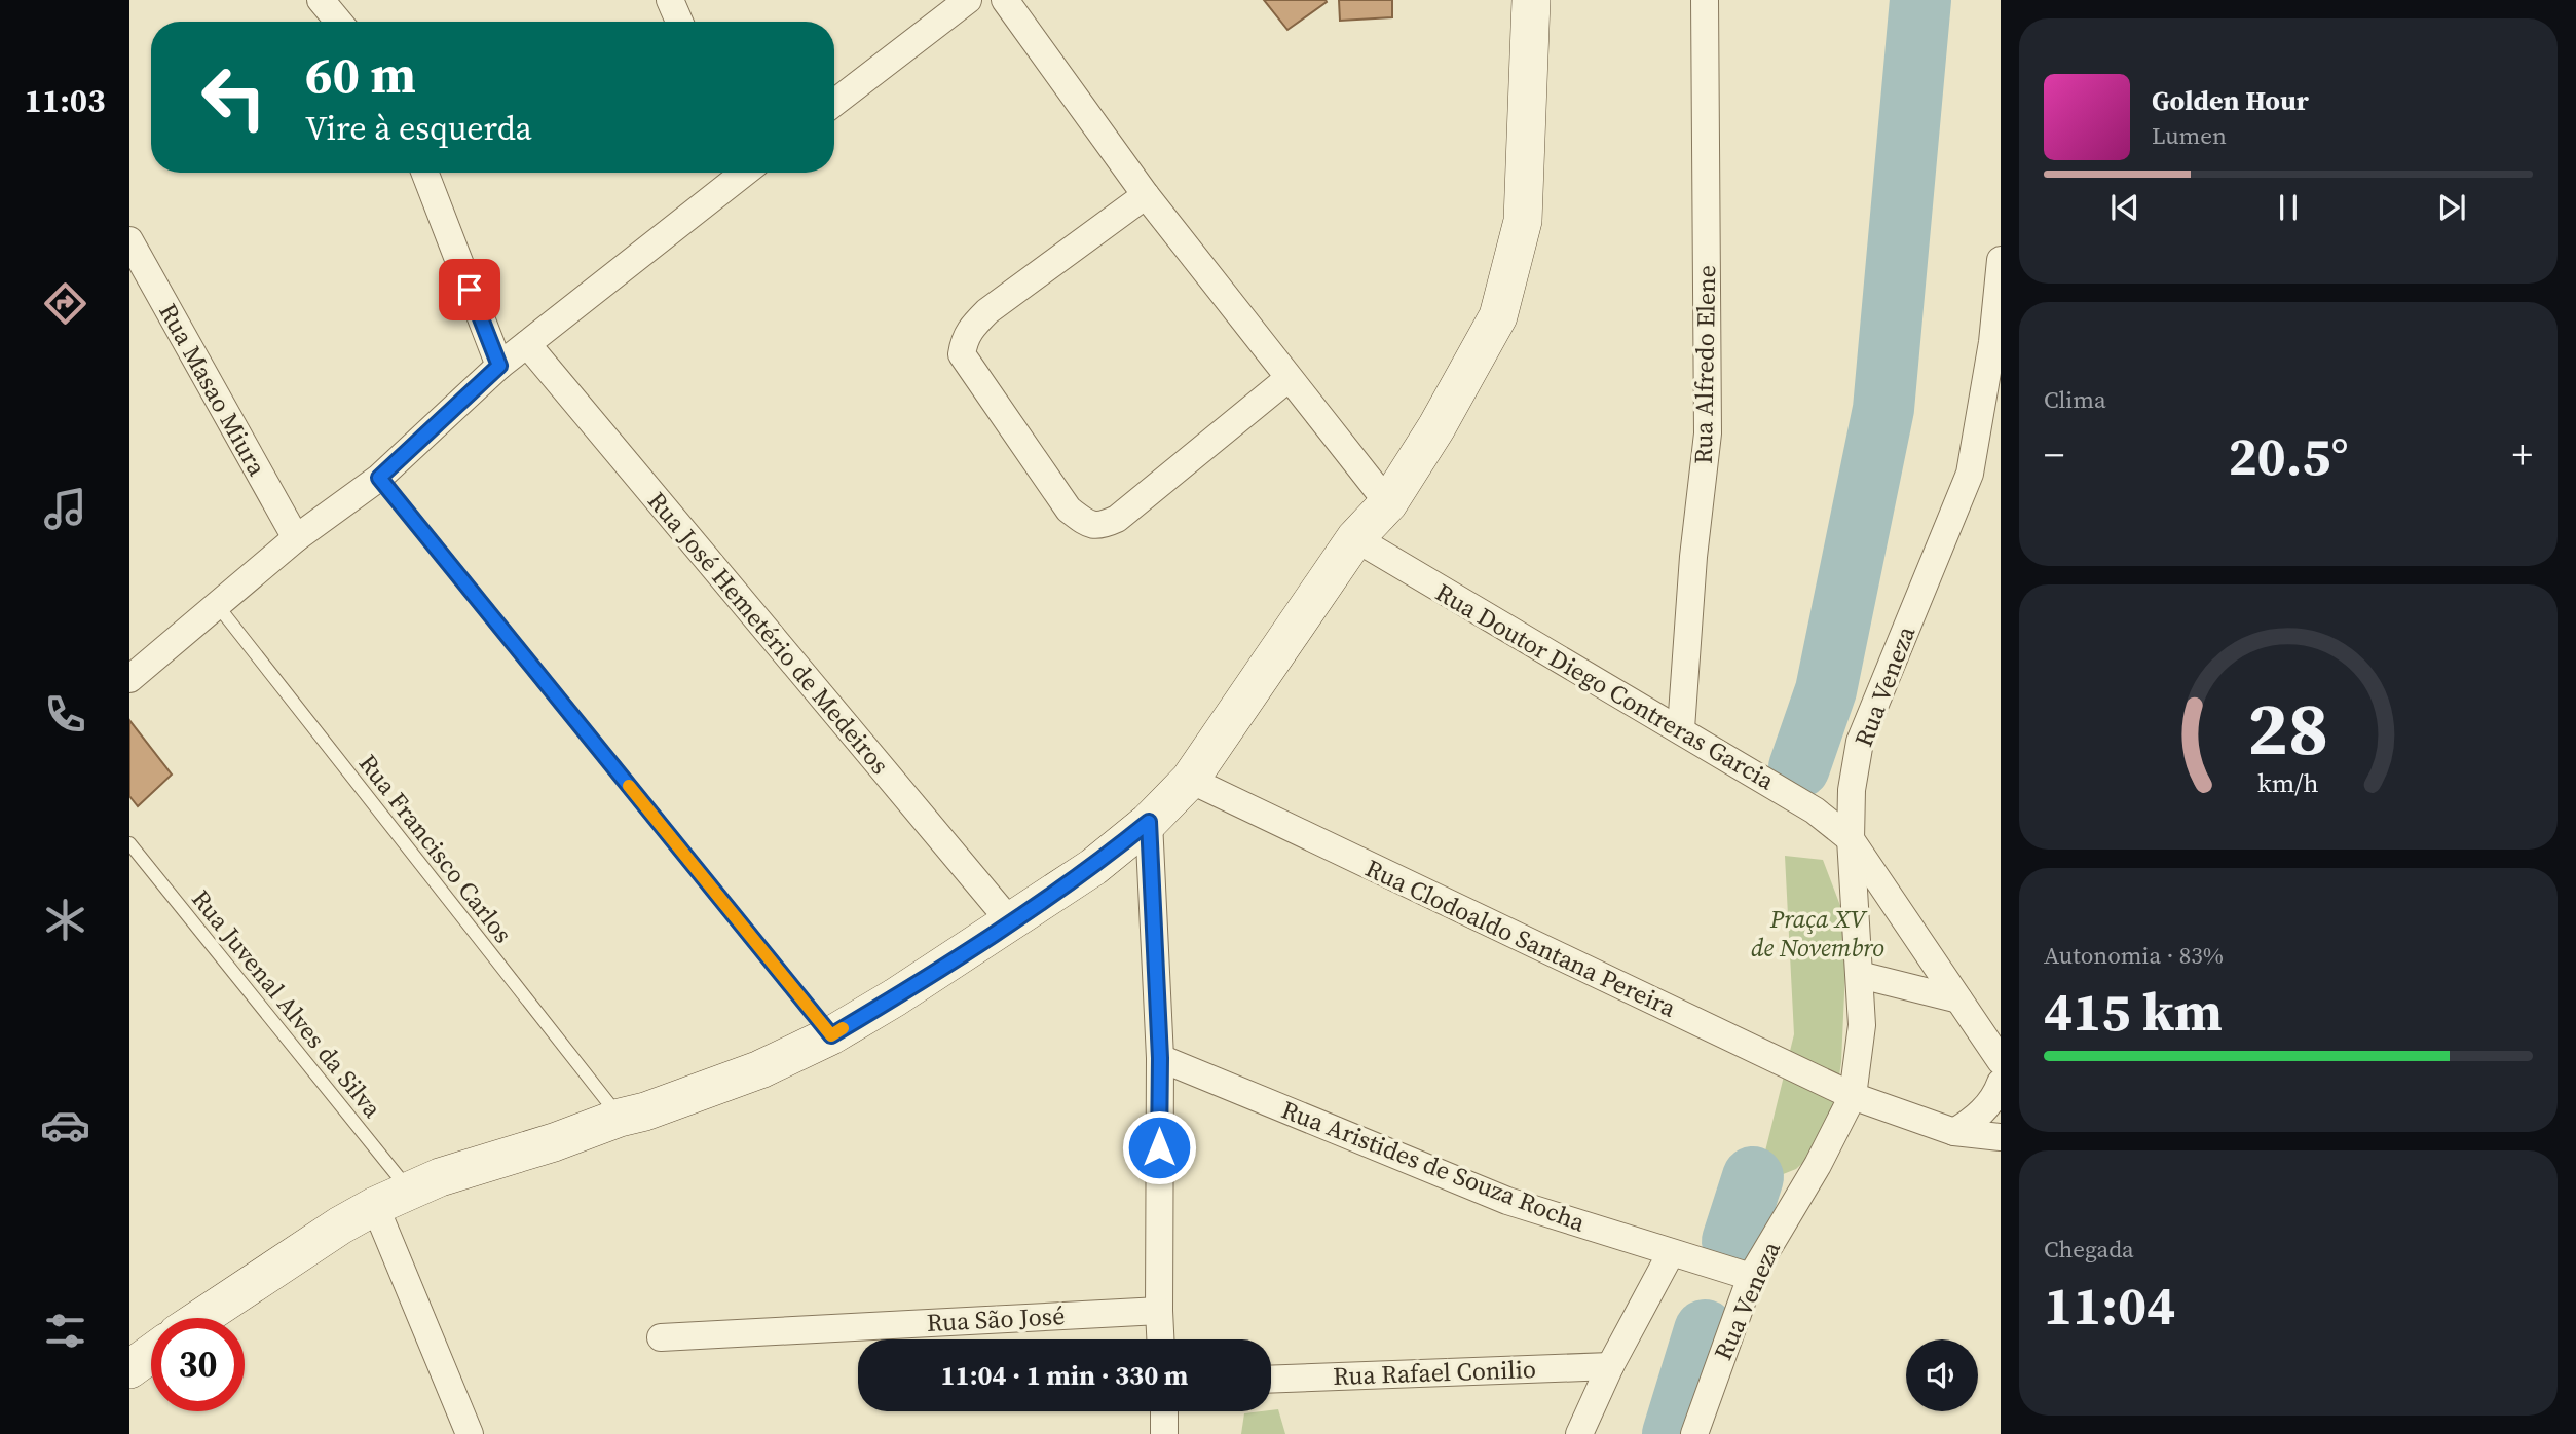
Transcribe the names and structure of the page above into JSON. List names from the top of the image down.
{
  "streets": {
    "street": [
      "Rua Alfredo Elene",
      "Rua Masao Miura",
      "Rua José Hemetério de Medeiros",
      "Rua Doutor Diego Contreras Garcia",
      "Rua Veneza",
      "Rua Clodoaldo Santana Pereira",
      "Rua Aristides de Souza Rocha",
      "Rua São José",
      "Rua Rafael Conilio"
    ],
    "lane": ["Rua Francisco Carlos", "Rua Juvenal Alves da Silva"]
  },
  "crossings": [
    ["Rua Alfredo Elene", "Rua Doutor Diego Contreras Garcia"],
    ["Rua Doutor Diego Contreras Garcia", "Rua Veneza"],
    ["Rua Veneza", "Rua Clodoaldo Santana Pereira"],
    ["Rua Veneza", "Rua Aristides de Souza Rocha"]
  ],
  "parks": ["Praça XV de Novembro"],
  "page": {
    "tabs": "11:03",
    "turn": ["60 m", "Vire à esquerda"],
    "song": ["Golden Hour", "Lumen"],
    "tile": [
      "Clima",
      ["Autonomia · 83%", "415 km"],
      ["Chegada", "11:04"]
    ],
    "heat": ["−", "20.5°", "+"],
    "limit": "30",
    "trip": "11:04 · 1 min · 330 m",
    "gauge": ["28", "km/h"]
  }
}
